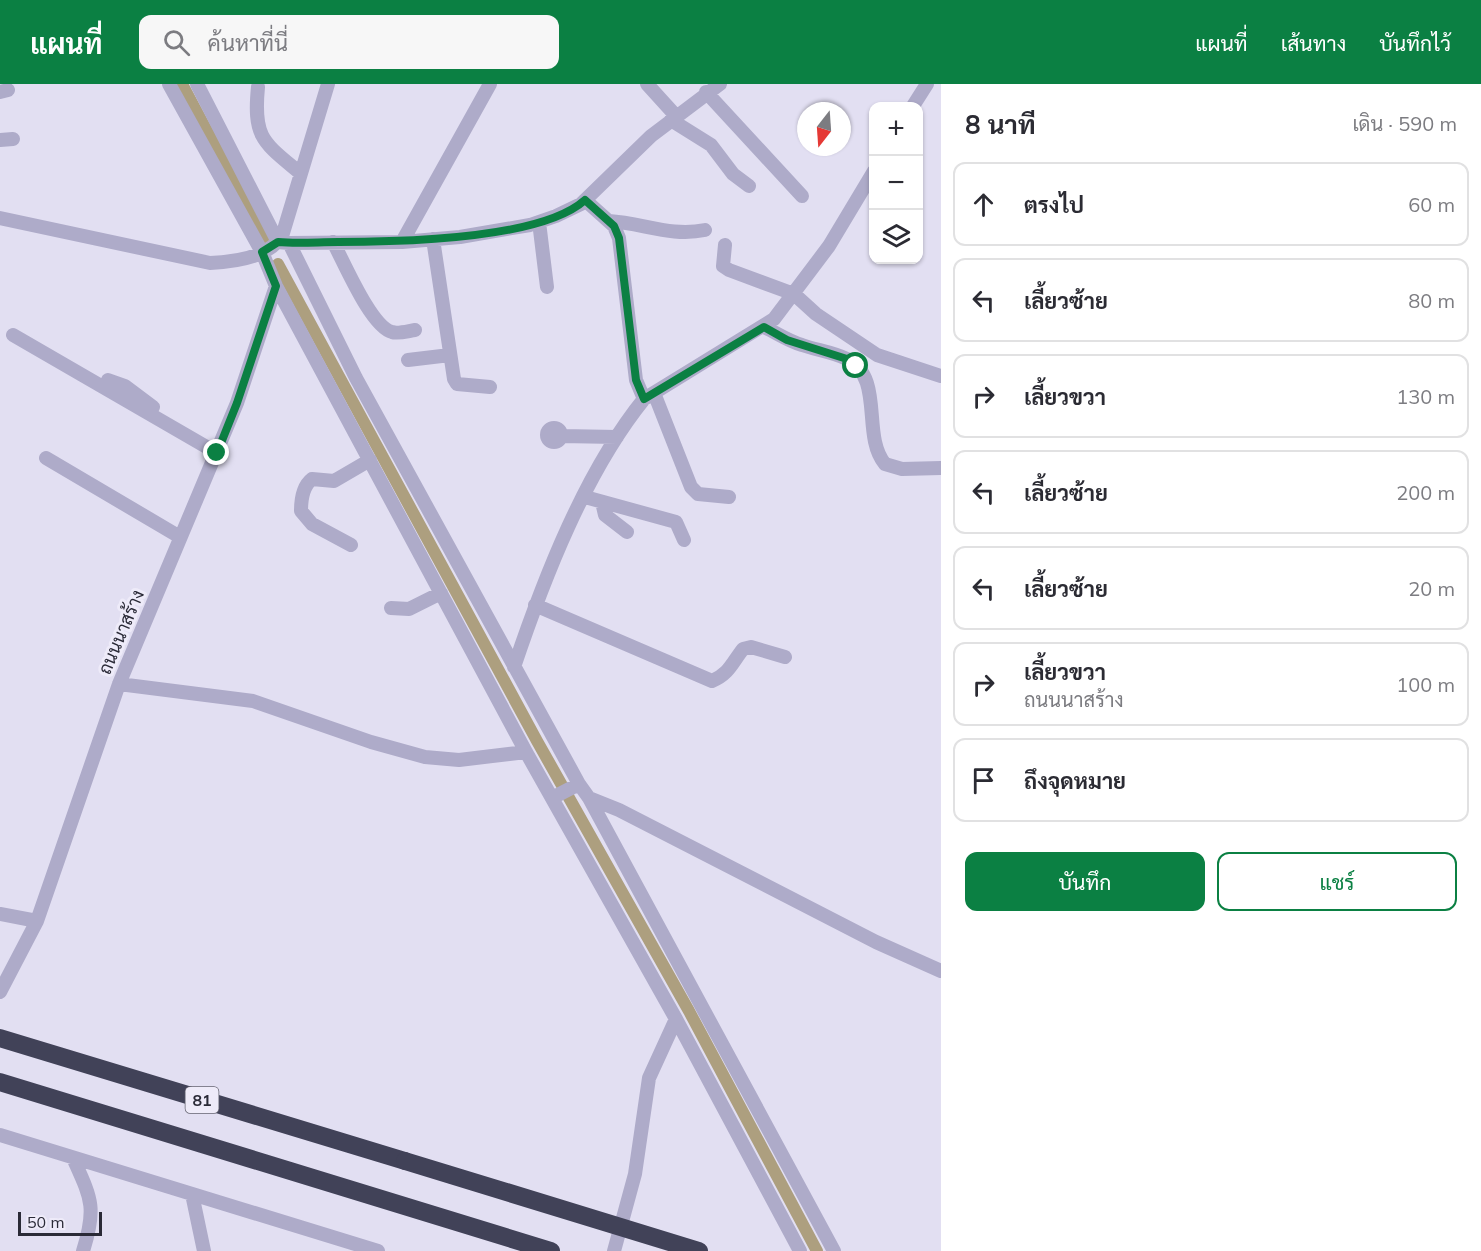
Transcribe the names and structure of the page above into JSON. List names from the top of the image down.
{
  "streets": {
    "highway": ["81"],
    "street": ["ถนนนาสร้าง"]
  },
  "scale_bar": "50 m",
  "north": "bottom",
  "page": {
    "header": "แผนที่",
    "search": "ค้นหาที่นี่",
    "nav": ["แผนที่", "เส้นทาง", "บันทึกไว้"],
    "heading": ["8 นาที", "เดิน · 590 m"],
    "map_buttons": ["+", "−"],
    "list": [
      ["ตรงไป", "60 m"],
      ["เลี้ยวซ้าย", "80 m"],
      ["เลี้ยวขวา", "130 m"],
      ["เลี้ยวซ้าย", "200 m"],
      ["เลี้ยวซ้าย", "20 m"],
      ["เลี้ยวขวา", "ถนนนาสร้าง", "100 m"],
      "ถึงจุดหมาย"
    ],
    "buttons": ["บันทึก", "แชร์"],
    "scale": "50 m"
  }
}
